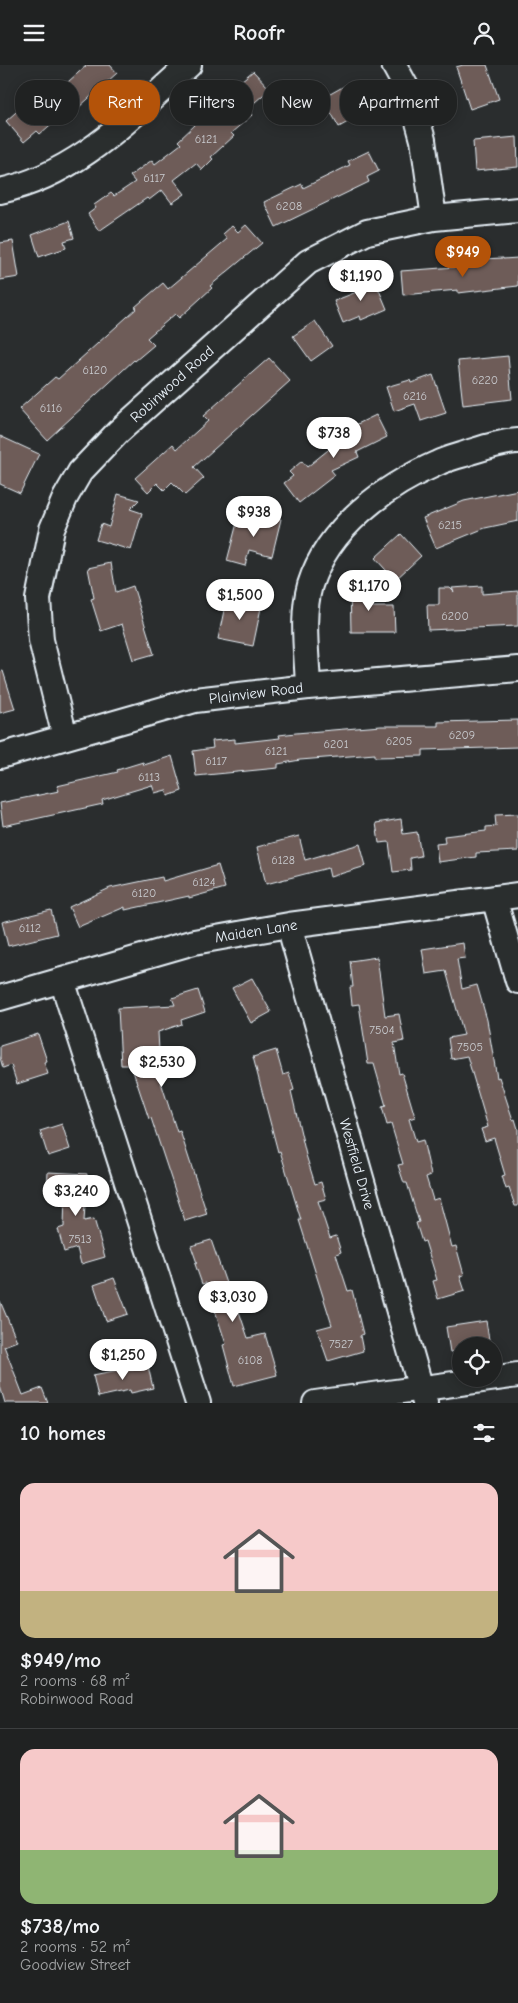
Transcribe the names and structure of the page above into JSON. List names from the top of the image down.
{
  "streets": {
    "street": [
      "Robinwood Road",
      "Plainview Road",
      "Maiden Lane",
      "Westfield Drive"
    ]
  },
  "crossings": [
    ["Robinwood Road", "Plainview Road"],
    ["Maiden Lane", "Westfield Drive"]
  ],
  "house_numbers": [
    "6121",
    "6117",
    "6208",
    "6120",
    "6220",
    "6216",
    "6116",
    "6215",
    "6200",
    "6209",
    "6205",
    "6201",
    "6121",
    "6117",
    "6113",
    "6128",
    "6124",
    "6120",
    "6112",
    "7504",
    "7505",
    "7513",
    "7527",
    "6108"
  ],
  "page": {
    "header": "Roofr",
    "chip": [
      "Buy",
      "Rent",
      "Filters",
      "New",
      "Apartment"
    ],
    "price": [
      "$949",
      "$1,190",
      "$738",
      "$938",
      "$1,170",
      "$1,500",
      "$2,530",
      "$3,240",
      "$3,030",
      "$1,250"
    ],
    "heading": "10 homes",
    "list": [
      {
        "name": "$949/mo",
        "note": "2 rooms · 68 m² · Robinwood Road"
      },
      {
        "name": "$738/mo",
        "note": "2 rooms · 52 m² · Goodview Street"
      }
    ]
  }
}
